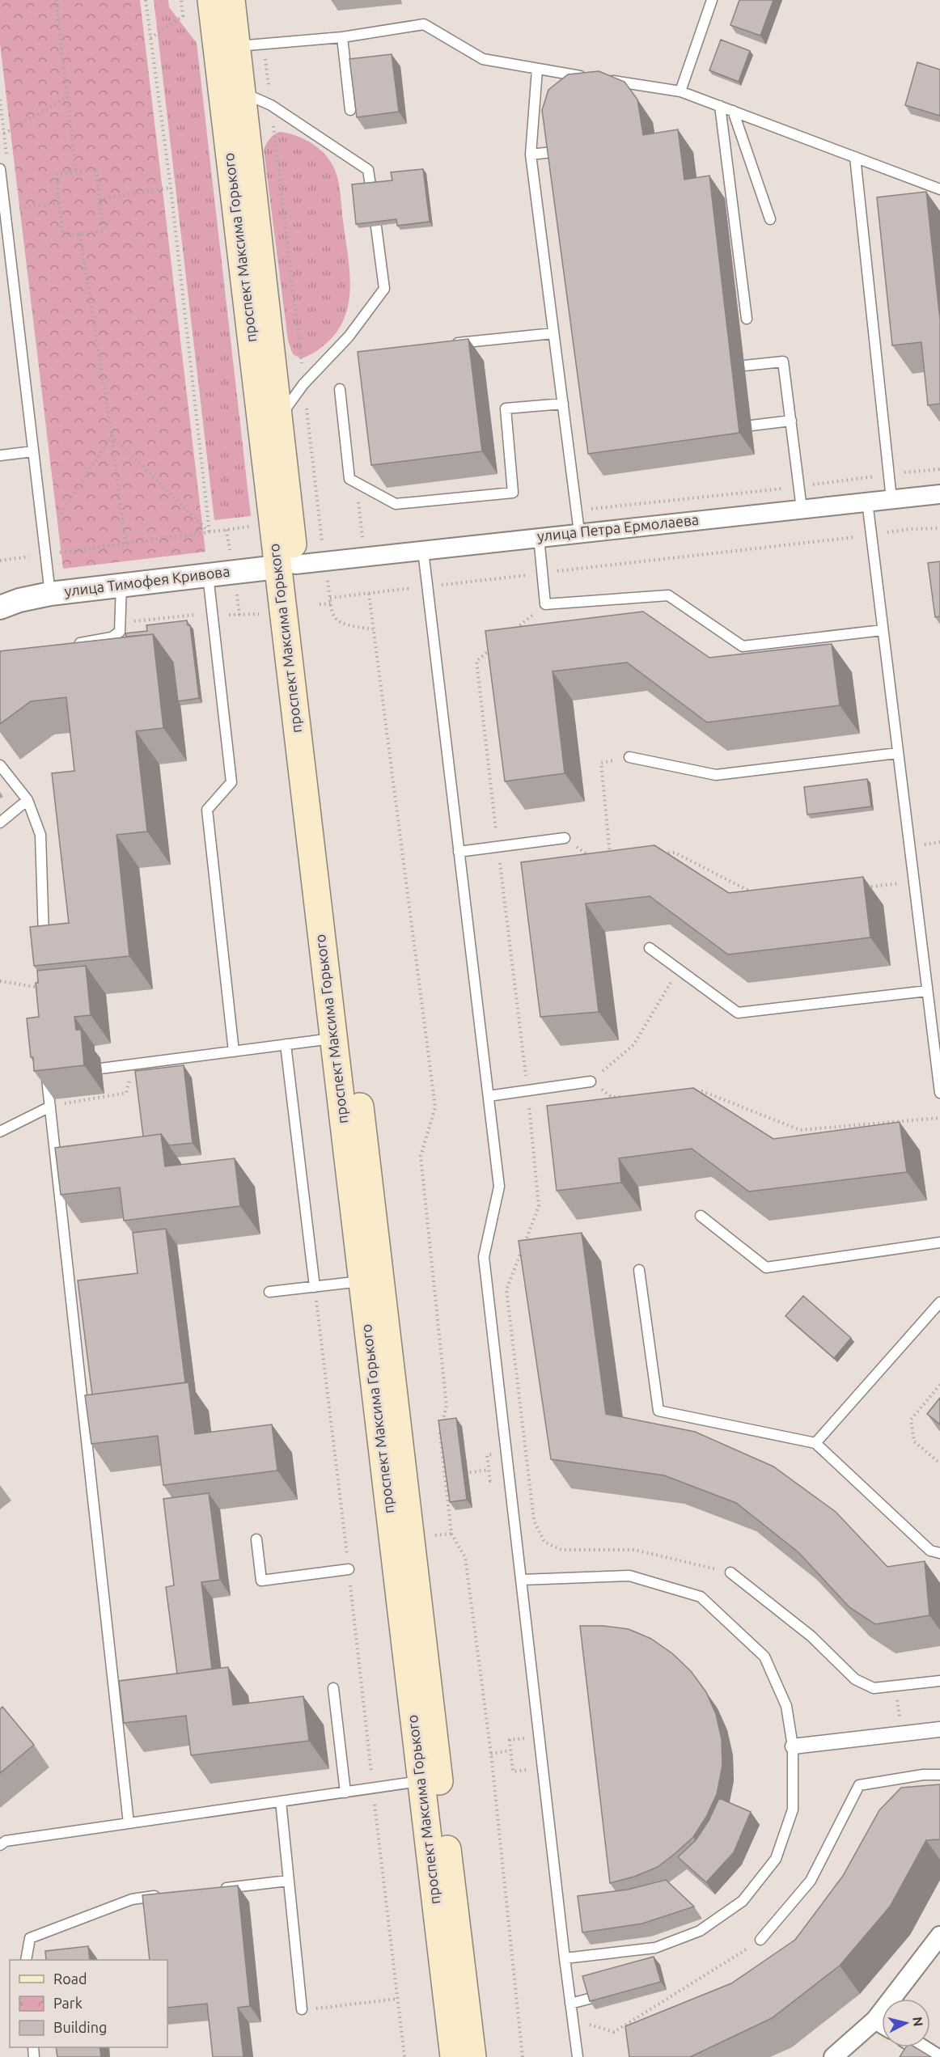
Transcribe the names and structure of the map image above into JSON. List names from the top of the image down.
{
  "streets": {
    "main road": ["проспект Максима Горького"],
    "street": ["улица Петра Ермолаева", "улица Тимофея Кривова"]
  },
  "crossings": [
    ["проспект Максима Горького", "улица Петра Ермолаева"],
    ["проспект Максима Горького", "улица Тимофея Кривова"],
    ["улица Петра Ермолаева", "улица Тимофея Кривова"]
  ],
  "legend": ["Road", "Park", "Building"],
  "north": "right"
}
